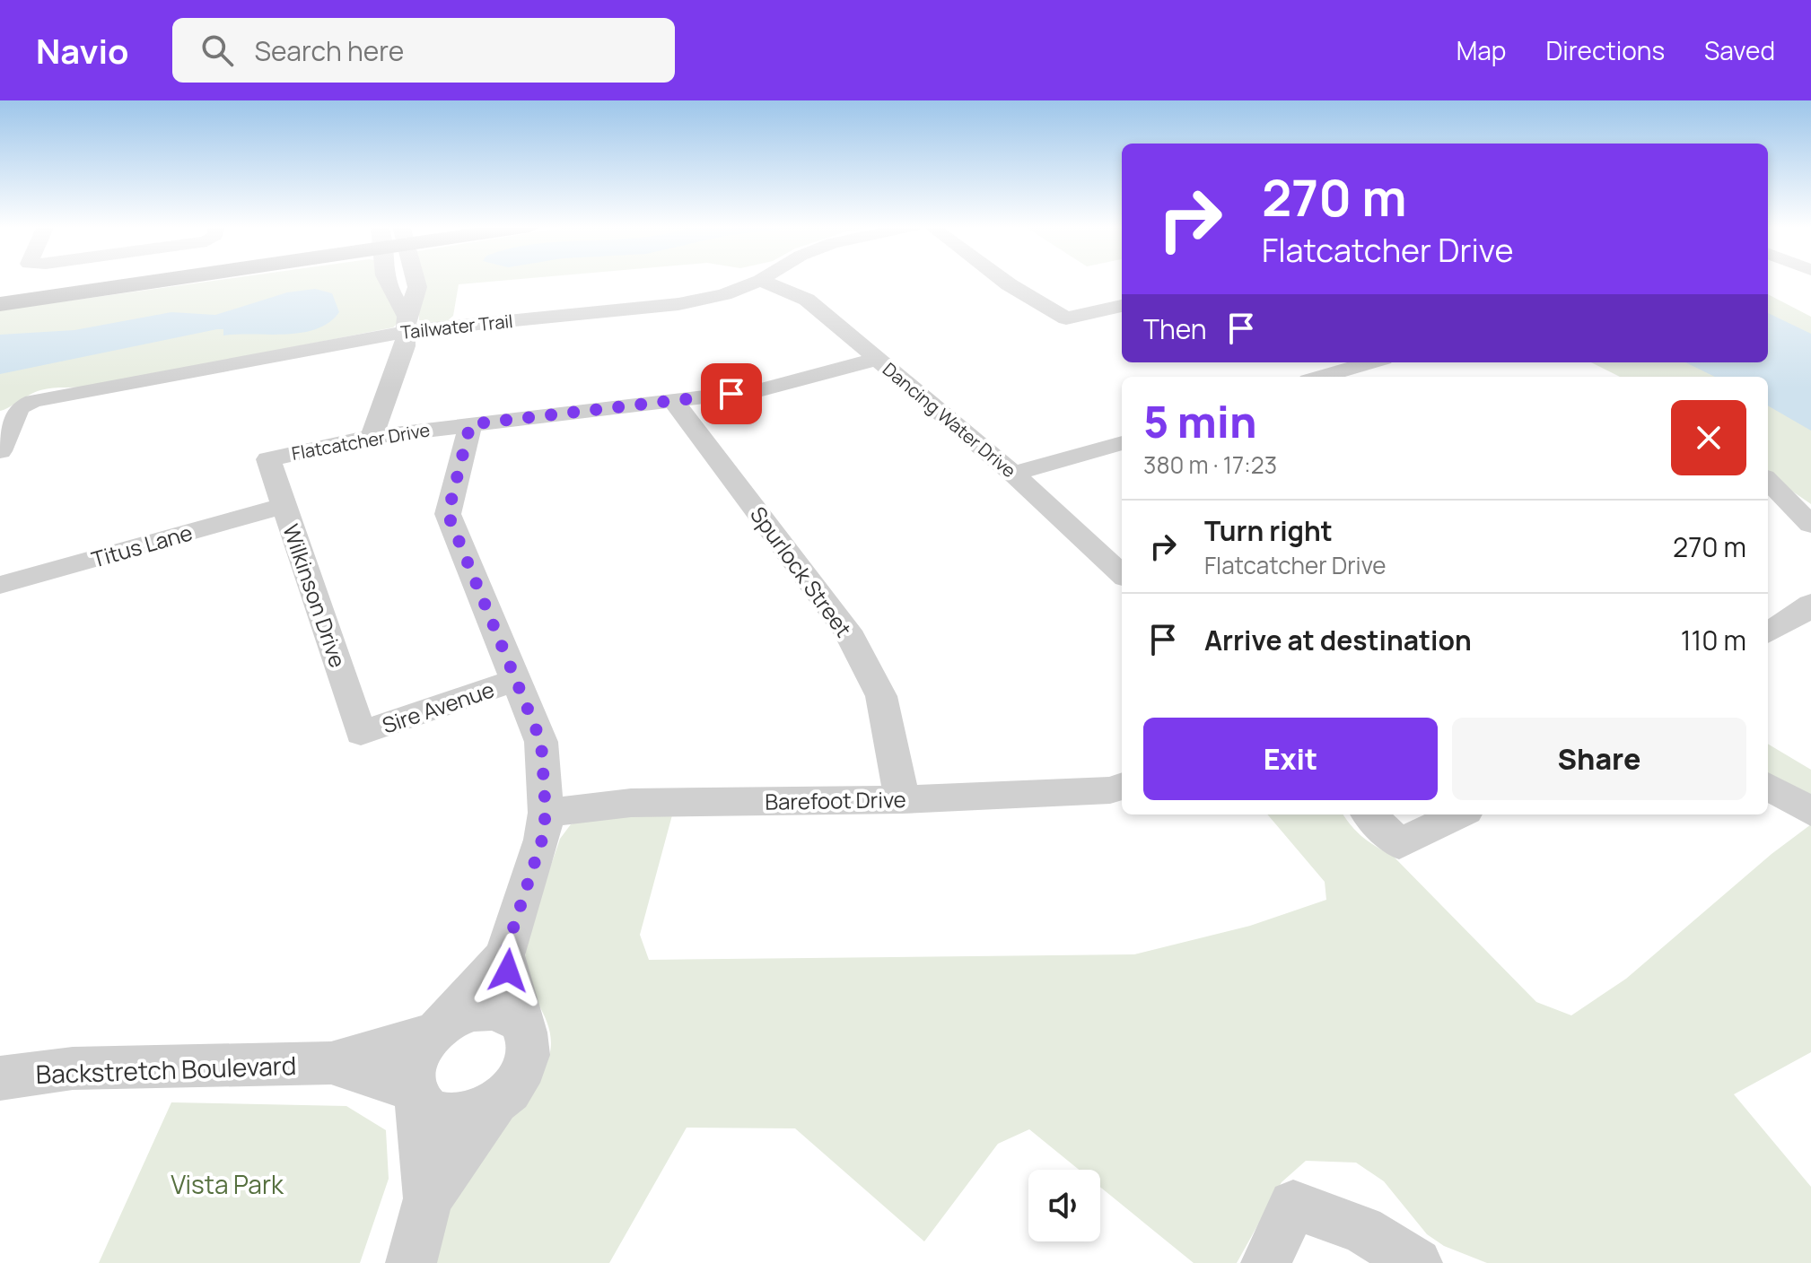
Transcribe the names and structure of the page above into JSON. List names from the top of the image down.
{
  "streets": {
    "street": [
      "Tailwater Trail",
      "Dancing Water Drive",
      "Flatcatcher Drive",
      "Titus Lane",
      "Spurlock Street",
      "Wilkinson Drive",
      "Sire Avenue",
      "Barefoot Drive",
      "Backstretch Boulevard"
    ]
  },
  "crossings": [
    ["Dancing Water Drive", "Flatcatcher Drive"],
    ["Flatcatcher Drive", "Spurlock Street"],
    ["Flatcatcher Drive", "Wilkinson Drive"],
    ["Titus Lane", "Wilkinson Drive"],
    ["Spurlock Street", "Barefoot Drive"],
    ["Wilkinson Drive", "Sire Avenue"]
  ],
  "parks": ["Vista Park"],
  "page": {
    "header": "Navio",
    "search": "Search here",
    "nav": ["Map", "Directions", "Saved"],
    "turn": ["270 m", "Flatcatcher Drive"],
    "then": "Then",
    "heading": ["5 min", "380 m · 17:23"],
    "list": [
      {
        "name": "Turn right",
        "note": "Flatcatcher Drive",
        "value": "270 m"
      },
      {
        "name": "Arrive at destination",
        "value": "110 m"
      }
    ],
    "buttons": ["Exit", "Share"]
  }
}
